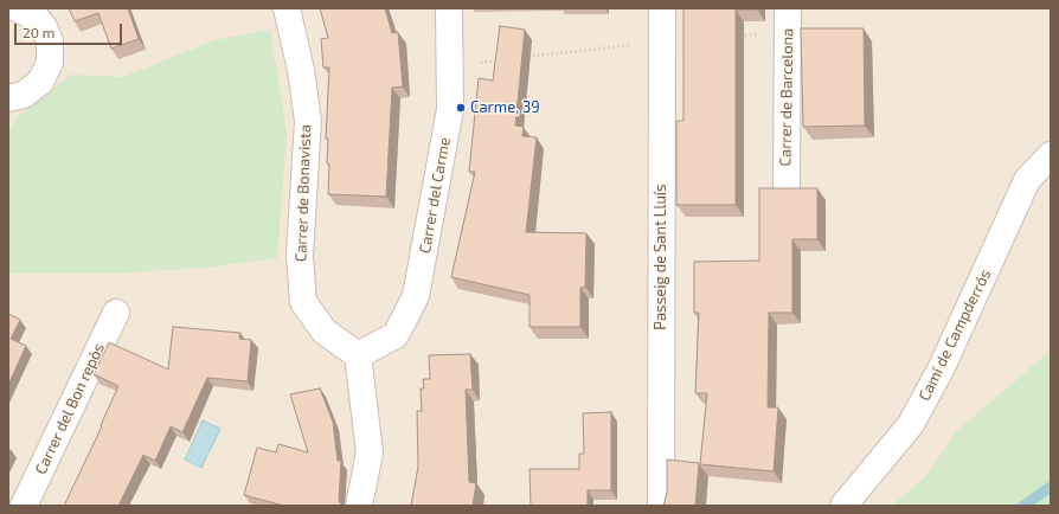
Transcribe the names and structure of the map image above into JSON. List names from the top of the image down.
{
  "streets": {
    "street": [
      "Carrer de Barcelona",
      "Carrer de Bonavista",
      "Carrer del Carme",
      "Passeig de Sant Lluís",
      "Camí de Campderrós",
      "Carrer del Bon repòs"
    ]
  },
  "crossings": [
    ["Carrer de Bonavista", "Carrer del Carme"]
  ],
  "places": ["Carme, 39"],
  "scale_bar": "20 m"
}
